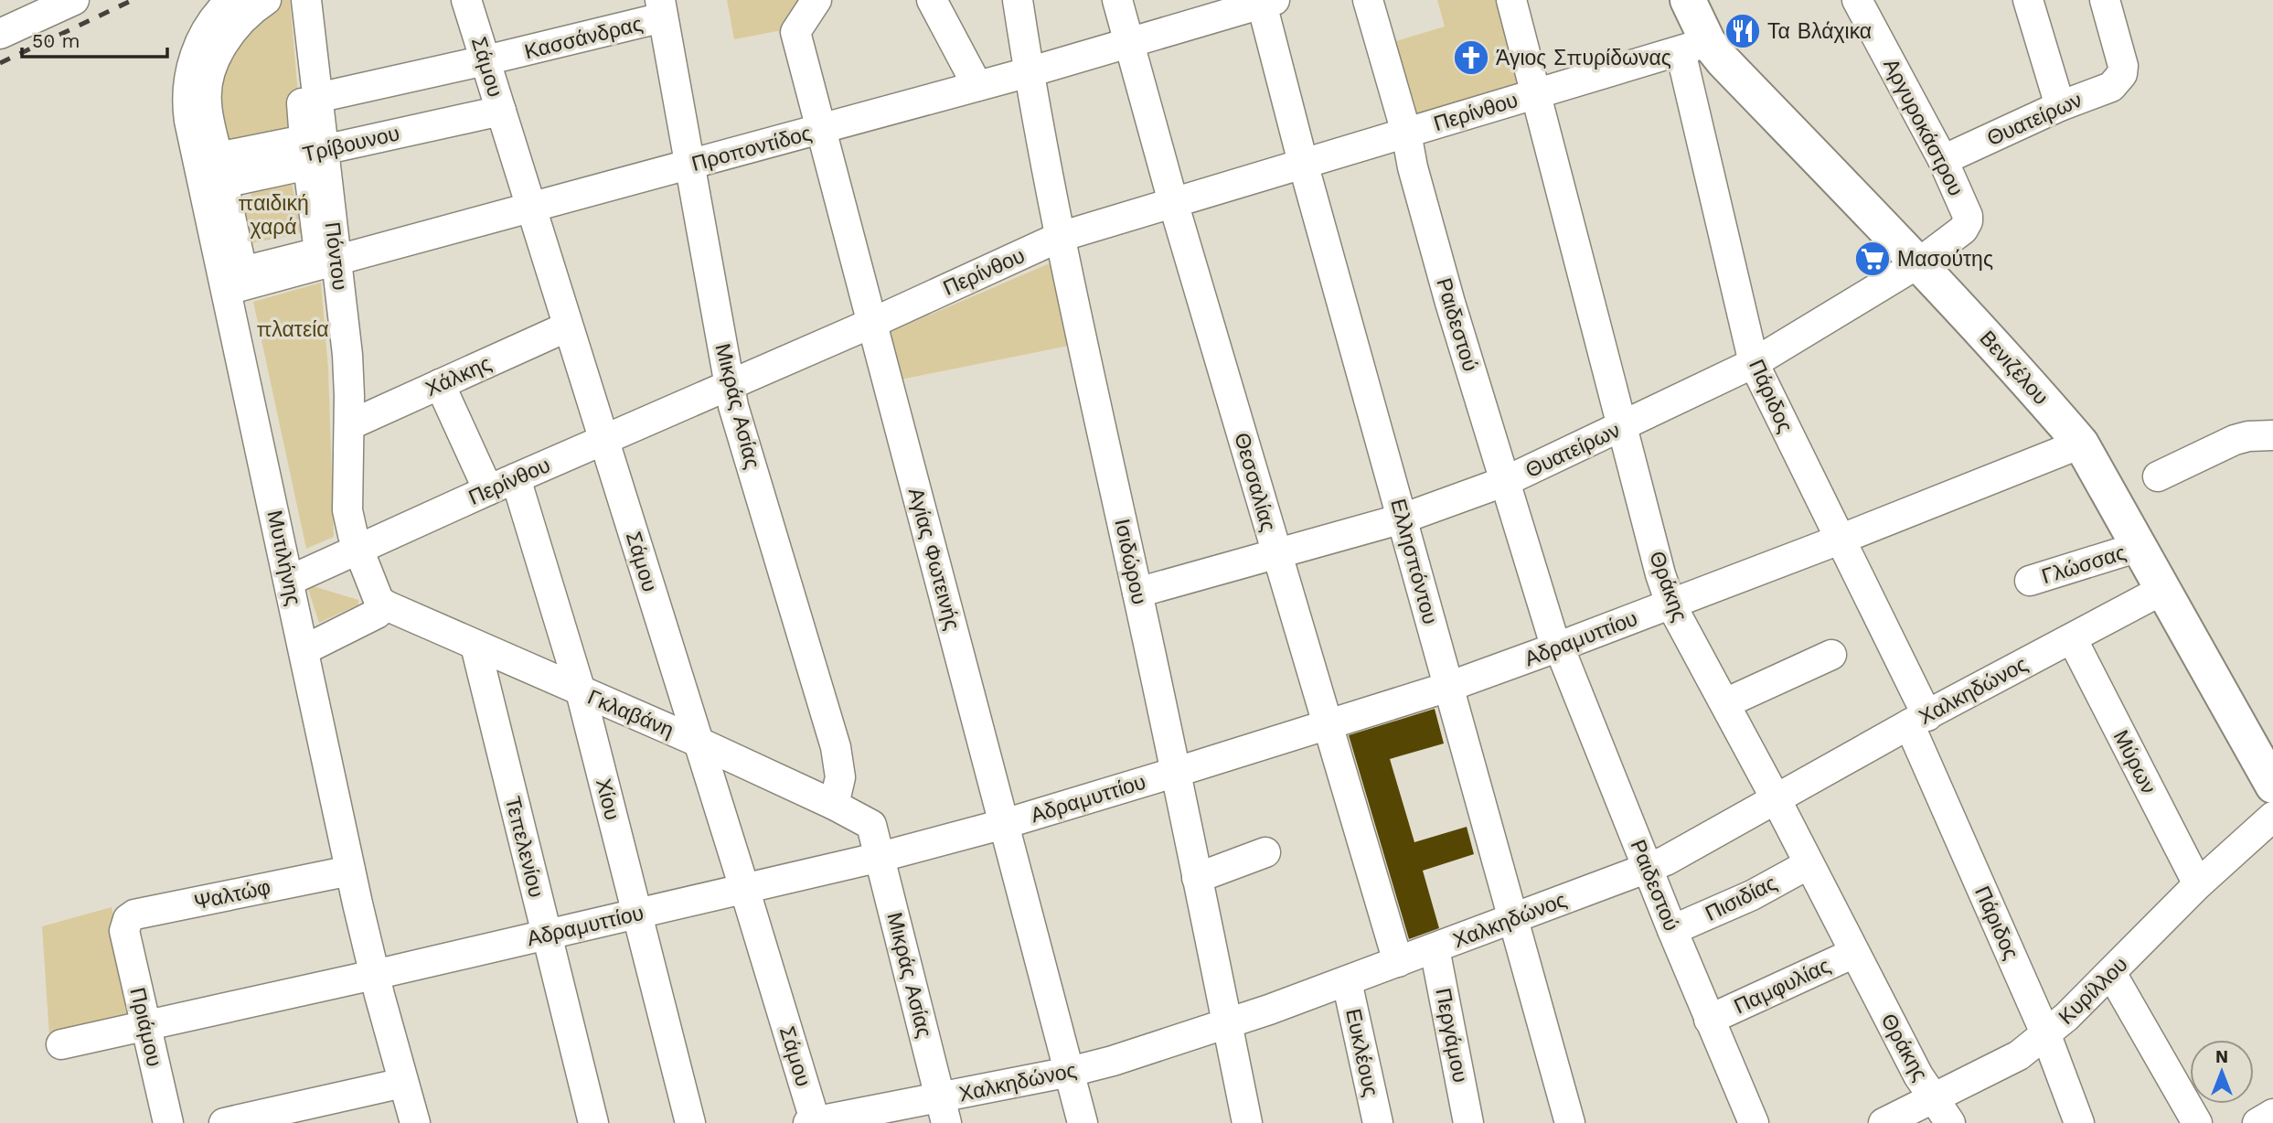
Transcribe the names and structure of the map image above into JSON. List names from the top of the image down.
{
  "streets": {
    "main road": ["Βενιζέλου"],
    "street": [
      "Κασσάνδρας",
      "Σάμου",
      "Περίνθου",
      "Θυατείρων",
      "Αργυροκάστρου",
      "Τρίβουνου",
      "Προποντίδος",
      "Πόντου",
      "Ραιδεστού",
      "Χάλκης",
      "Πάριδος",
      "Μικράς Ασίας",
      "Θεσσαλίας",
      "Μυτιλήνης",
      "Αγίας Φωτεινής",
      "Ισιδώρου",
      "Ελλησπόντου",
      "Γλώσσας",
      "Θράκης",
      "Αδραμυττίου",
      "Χαλκηδώνος",
      "Γκλαβάνη",
      "Μύρων",
      "Χίου",
      "Τεπελενίου",
      "Ψαλτώφ",
      "Πισιδίας",
      "Παμφυλίας",
      "Κυρίλλου",
      "Πριάμου",
      "Περγάμου",
      "Ευκλέους"
    ]
  },
  "crossings": [
    ["Κασσάνδρας", "Σάμου"],
    ["Κασσάνδρας", "Πόντου"],
    ["Κασσάνδρας", "Μικράς Ασίας"],
    ["Σάμου", "Περίνθου"],
    ["Σάμου", "Τρίβουνου"],
    ["Σάμου", "Προποντίδος"],
    ["Σάμου", "Χάλκης"],
    ["Σάμου", "Αδραμυττίου"],
    ["Σάμου", "Χαλκηδώνος"],
    ["Σάμου", "Γκλαβάνη"],
    ["Περίνθου", "Πόντου"],
    ["Περίνθου", "Ραιδεστού"],
    ["Περίνθου", "Βενιζέλου"],
    ["Περίνθου", "Πάριδος"],
    ["Περίνθου", "Μικράς Ασίας"],
    ["Περίνθου", "Θεσσαλίας"],
    ["Περίνθου", "Μυτιλήνης"],
    ["Περίνθου", "Αγίας Φωτεινής"],
    ["Περίνθου", "Ισιδώρου"],
    ["Περίνθου", "Ελλησπόντου"],
    ["Περίνθου", "Θράκης"],
    ["Περίνθου", "Χίου"],
    ["Θυατείρων", "Αργυροκάστρου"],
    ["Θυατείρων", "Ραιδεστού"],
    ["Θυατείρων", "Βενιζέλου"],
    ["Θυατείρων", "Πάριδος"],
    ["Θυατείρων", "Θεσσαλίας"],
    ["Θυατείρων", "Ισιδώρου"],
    ["Θυατείρων", "Ελλησπόντου"],
    ["Θυατείρων", "Θράκης"],
    ["Τρίβουνου", "Πόντου"],
    ["Τρίβουνου", "Μυτιλήνης"],
    ["Προποντίδος", "Πόντου"],
    ["Προποντίδος", "Μικράς Ασίας"],
    ["Προποντίδος", "Θεσσαλίας"],
    ["Προποντίδος", "Μυτιλήνης"],
    ["Προποντίδος", "Αγίας Φωτεινής"],
    ["Προποντίδος", "Ισιδώρου"],
    ["Προποντίδος", "Ελλησπόντου"],
    ["Πόντου", "Χάλκης"],
    ["Ραιδεστού", "Αδραμυττίου"],
    ["Ραιδεστού", "Χαλκηδώνος"],
    ["Ραιδεστού", "Πισιδίας"],
    ["Ραιδεστού", "Παμφυλίας"],
    ["Βενιζέλου", "Πάριδος"],
    ["Βενιζέλου", "Γλώσσας"],
    ["Βενιζέλου", "Αδραμυττίου"],
    ["Βενιζέλου", "Χαλκηδώνος"],
    ["Πάριδος", "Αδραμυττίου"],
    ["Πάριδος", "Χαλκηδώνος"],
    ["Πάριδος", "Κυρίλλου"],
    ["Μικράς Ασίας", "Αδραμυττίου"],
    ["Μικράς Ασίας", "Χαλκηδώνος"],
    ["Μικράς Ασίας", "Γκλαβάνη"],
    ["Θεσσαλίας", "Αδραμυττίου"],
    ["Θεσσαλίας", "Χαλκηδώνος"],
    ["Μυτιλήνης", "Αδραμυττίου"],
    ["Μυτιλήνης", "Ψαλτώφ"],
    ["Αγίας Φωτεινής", "Αδραμυττίου"],
    ["Αγίας Φωτεινής", "Χαλκηδώνος"],
    ["Ισιδώρου", "Αδραμυττίου"],
    ["Ισιδώρου", "Χαλκηδώνος"],
    ["Ελλησπόντου", "Αδραμυττίου"],
    ["Ελλησπόντου", "Χαλκηδώνος"],
    ["Θράκης", "Αδραμυττίου"],
    ["Θράκης", "Χαλκηδώνος"],
    ["Θράκης", "Πισιδίας"],
    ["Θράκης", "Παμφυλίας"],
    ["Θράκης", "Κυρίλλου"],
    ["Αδραμυττίου", "Χίου"],
    ["Αδραμυττίου", "Τεπελενίου"],
    ["Αδραμυττίου", "Πριάμου"],
    ["Χαλκηδώνος", "Μύρων"],
    ["Χαλκηδώνος", "Περγάμου"],
    ["Χαλκηδώνος", "Ευκλέους"],
    ["Γκλαβάνη", "Χίου"],
    ["Γκλαβάνη", "Τεπελενίου"],
    ["Μύρων", "Κυρίλλου"],
    ["Ψαλτώφ", "Πριάμου"]
  ],
  "parks": ["παιδική χαρά", "πλατεία"],
  "places": {
    "restaurant": ["Τα Βλάχικα"],
    "church": ["Άγιος Σπυρίδωνας"],
    "supermarket": ["Μασούτης"]
  },
  "scale_bar": "50 m",
  "north": "top"
}
